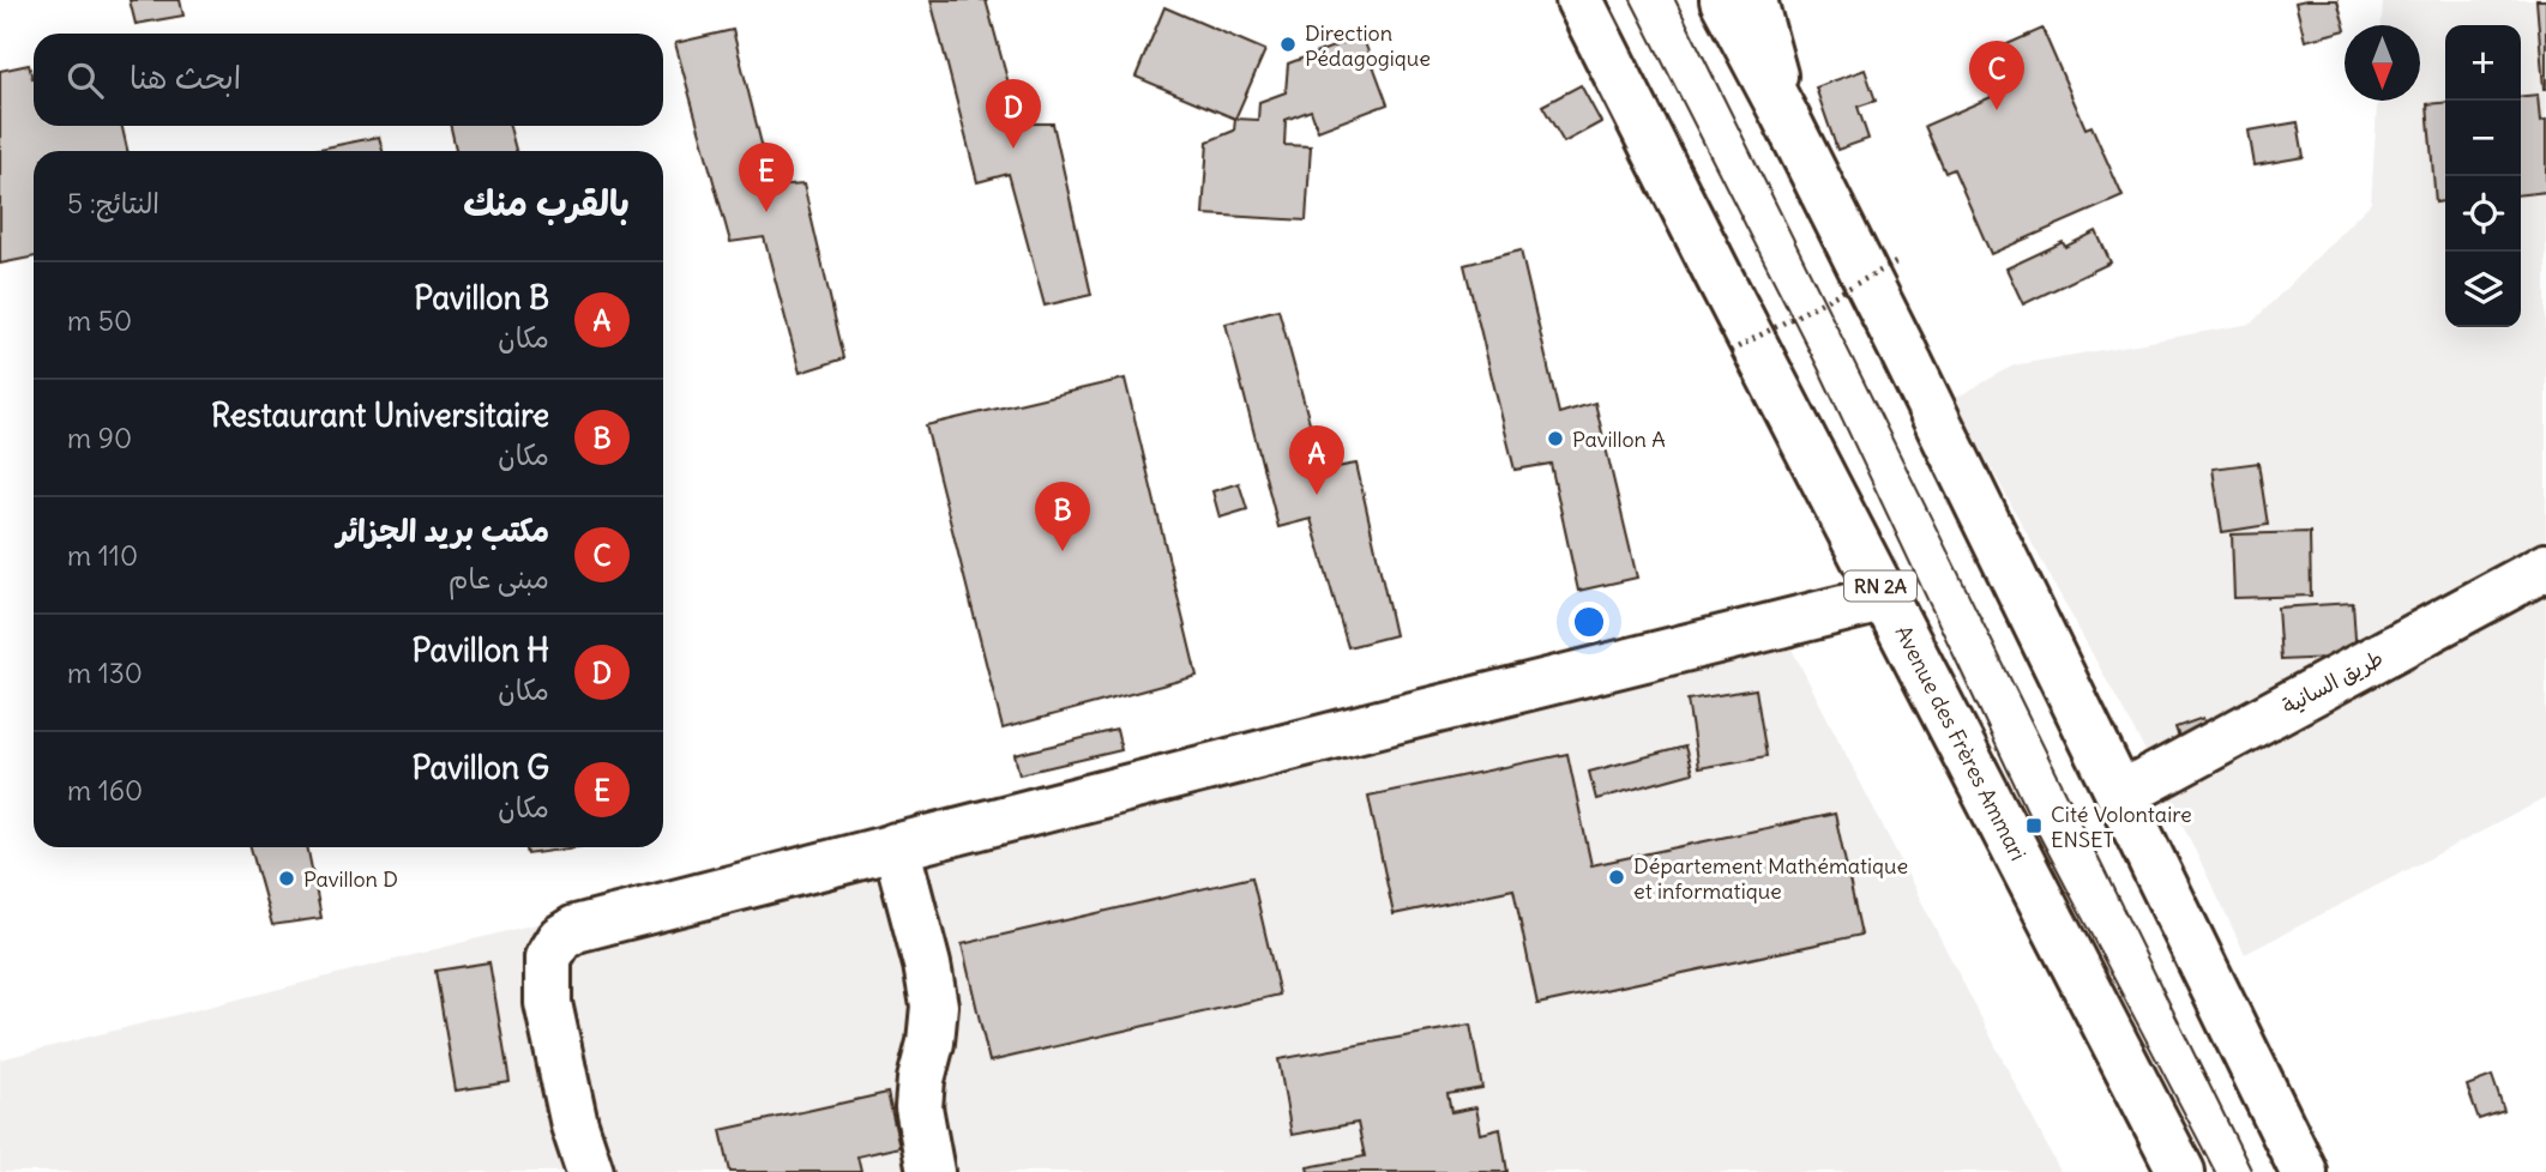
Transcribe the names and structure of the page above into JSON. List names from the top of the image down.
{
  "streets": {
    "main road": ["RN 2A", "طريق السانية", "Avenue des Frères Ammari"]
  },
  "places": {
    "other": [
      "Direction Pédagogique",
      "Pavillon A",
      "Département Mathématique et informatique",
      "Pavillon D"
    ],
    "transit": ["Cité Volontaire ENSET"]
  },
  "north": "bottom",
  "page": {
    "map_buttons": ["+", "−"],
    "search": "ابحث هنا",
    "pins": [
      "C",
      "D",
      "E",
      "A",
      "B"
    ],
    "heading": ["بالقرب منك", "النتائج: 5"],
    "list": [
      {
        "mark": "A",
        "name": "Pavillon B",
        "note": "مكان",
        "value": "50 m"
      },
      {
        "mark": "B",
        "name": "Restaurant Universitaire",
        "note": "مكان",
        "value": "90 m"
      },
      {
        "mark": "C",
        "name": "مكتب بريد الجزائر",
        "note": "مبنى عام",
        "value": "110 m"
      },
      {
        "mark": "D",
        "name": "Pavillon H",
        "note": "مكان",
        "value": "130 m"
      },
      {
        "mark": "E",
        "name": "Pavillon G",
        "note": "مكان",
        "value": "160 m"
      }
    ]
  }
}
